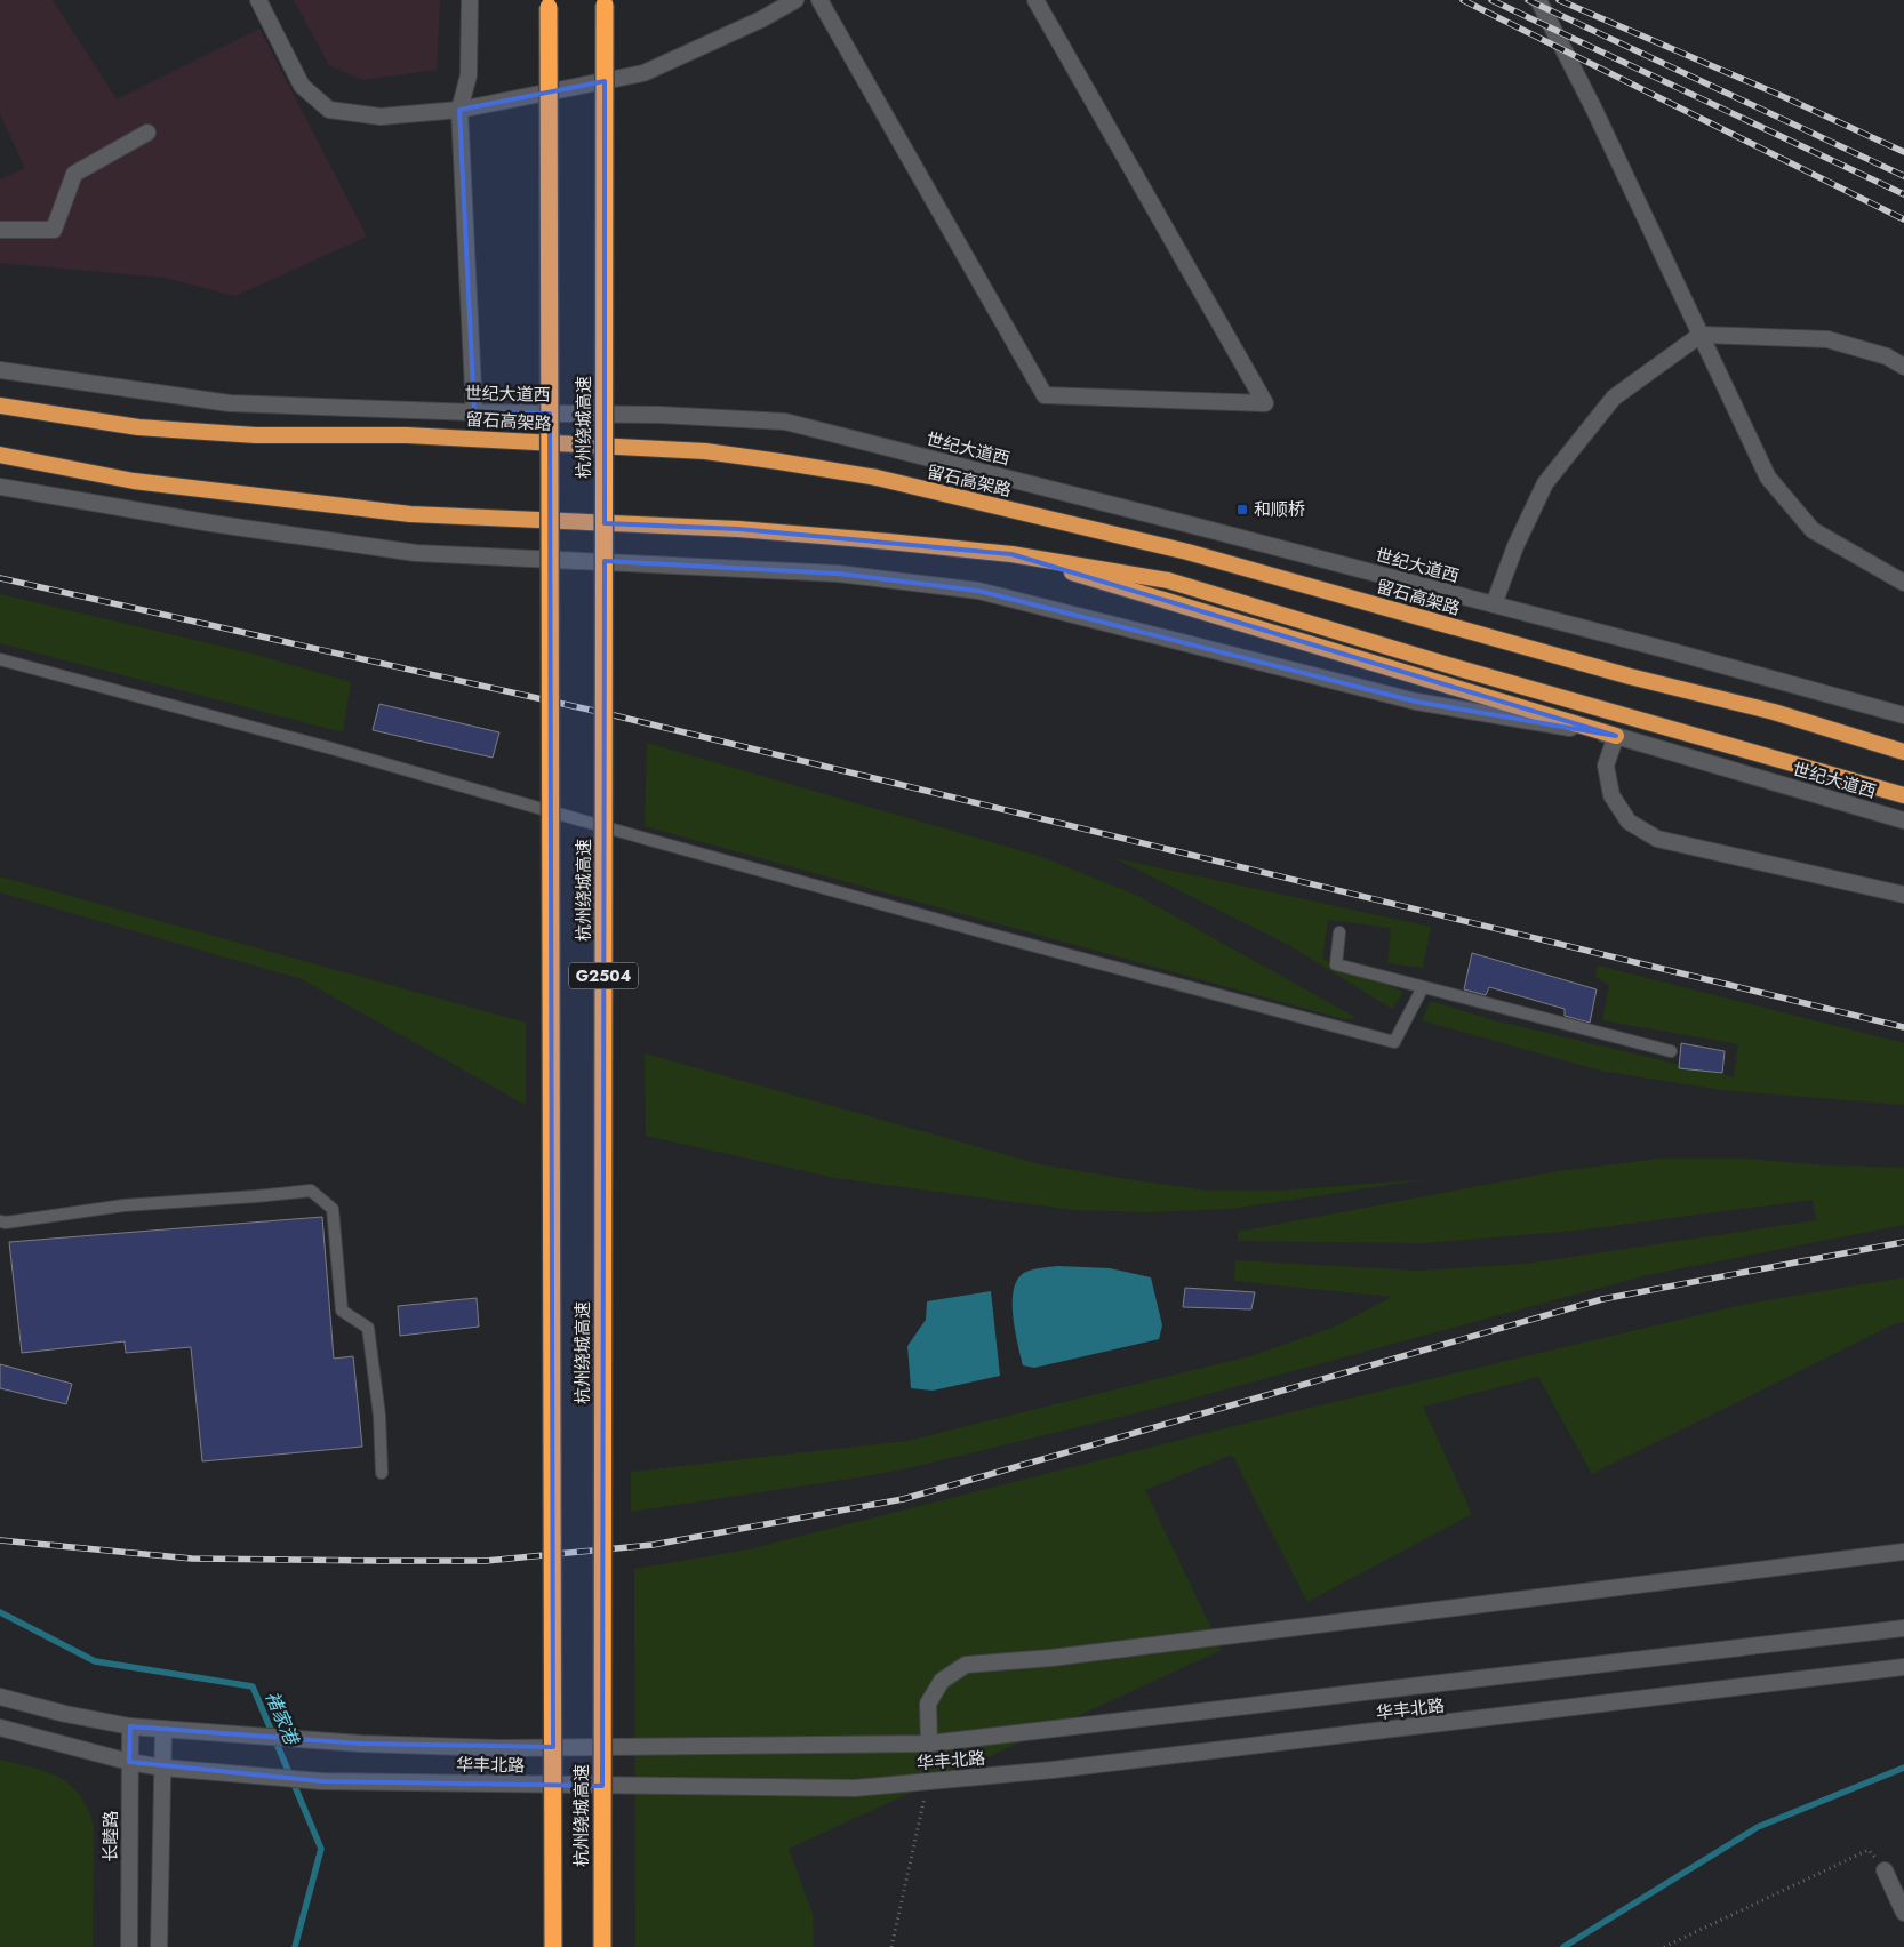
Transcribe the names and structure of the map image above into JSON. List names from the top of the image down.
{
  "streets": {
    "highway": ["留石高架路", "杭州绕城高速", "G2504"],
    "main road": ["世纪大道西", "华丰北路", "长睦路"]
  },
  "crossings": [
    ["华丰北路", "长睦路"]
  ],
  "water": ["褚家港"],
  "places": {
    "transit": ["和顺桥"]
  }
}
